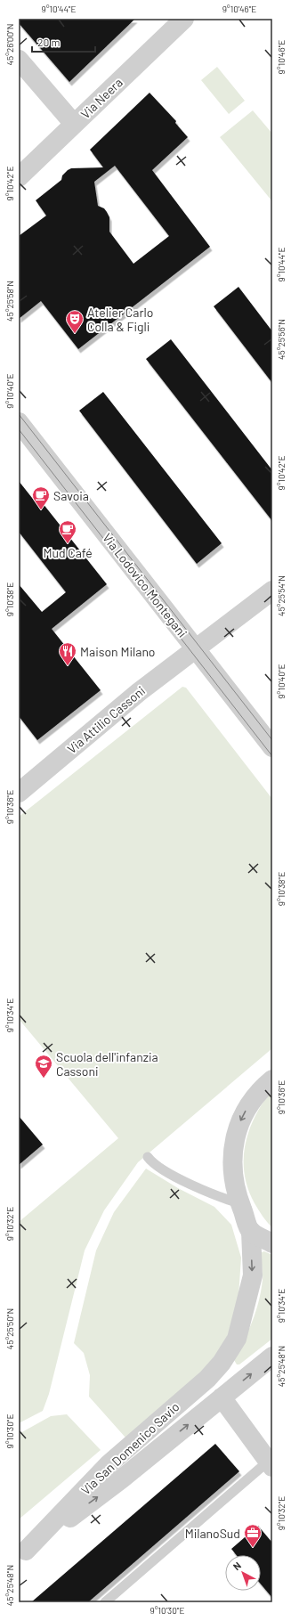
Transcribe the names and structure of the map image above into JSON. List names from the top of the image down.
{
  "streets": {
    "street": [
      "Via Neera",
      "Via Lodovico Montegani",
      "Via Attilio Cassoni",
      "Via San Domenico Savio"
    ]
  },
  "crossings": [
    ["Via Lodovico Montegani", "Via Attilio Cassoni"]
  ],
  "places": {
    "theatre": ["Atelier Carlo Colla & Figli"],
    "cafe": ["Savoia", "Mud Café"],
    "restaurant": ["Maison Milano"],
    "school or university": ["Scuola dell'infanzia Cassoni"],
    "office": ["MilanoSud"]
  },
  "scale_bar": "20 m",
  "north": "top left",
  "coordinates": [
    "9°10'44\"E",
    "9°10'46\"E",
    "45°26'00\"N",
    "9°10'42\"E",
    "45°25'58\"N",
    "45°25'56\"N",
    "9°10'40\"E",
    "45°25'54\"N",
    "9°10'38\"E",
    "9°10'36\"E",
    "9°10'34\"E",
    "9°10'32\"E",
    "45°25'50\"N",
    "45°25'48\"N",
    "9°10'30\"E"
  ]
}
